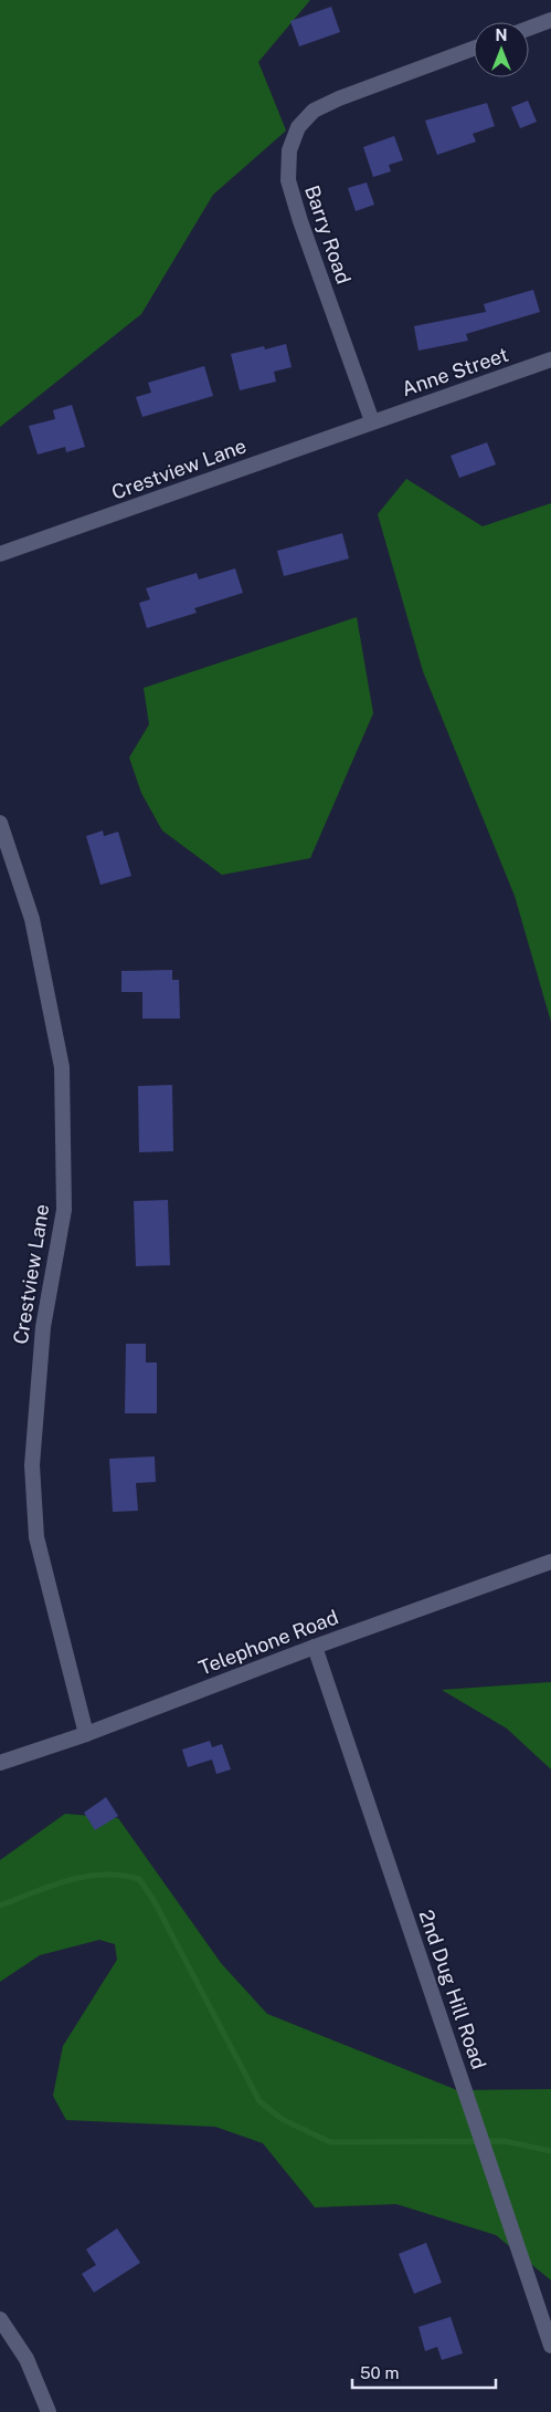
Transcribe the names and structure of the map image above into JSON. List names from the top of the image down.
{
  "streets": {
    "street": [
      "Barry Road",
      "Anne Street",
      "Crestview Lane",
      "Telephone Road",
      "2nd Dug Hill Road"
    ]
  },
  "crossings": [
    ["Barry Road", "Anne Street"],
    ["Barry Road", "Crestview Lane"],
    ["Anne Street", "Crestview Lane"],
    ["Crestview Lane", "Telephone Road"],
    ["Telephone Road", "2nd Dug Hill Road"]
  ],
  "scale_bar": "50 m",
  "north": "top"
}
